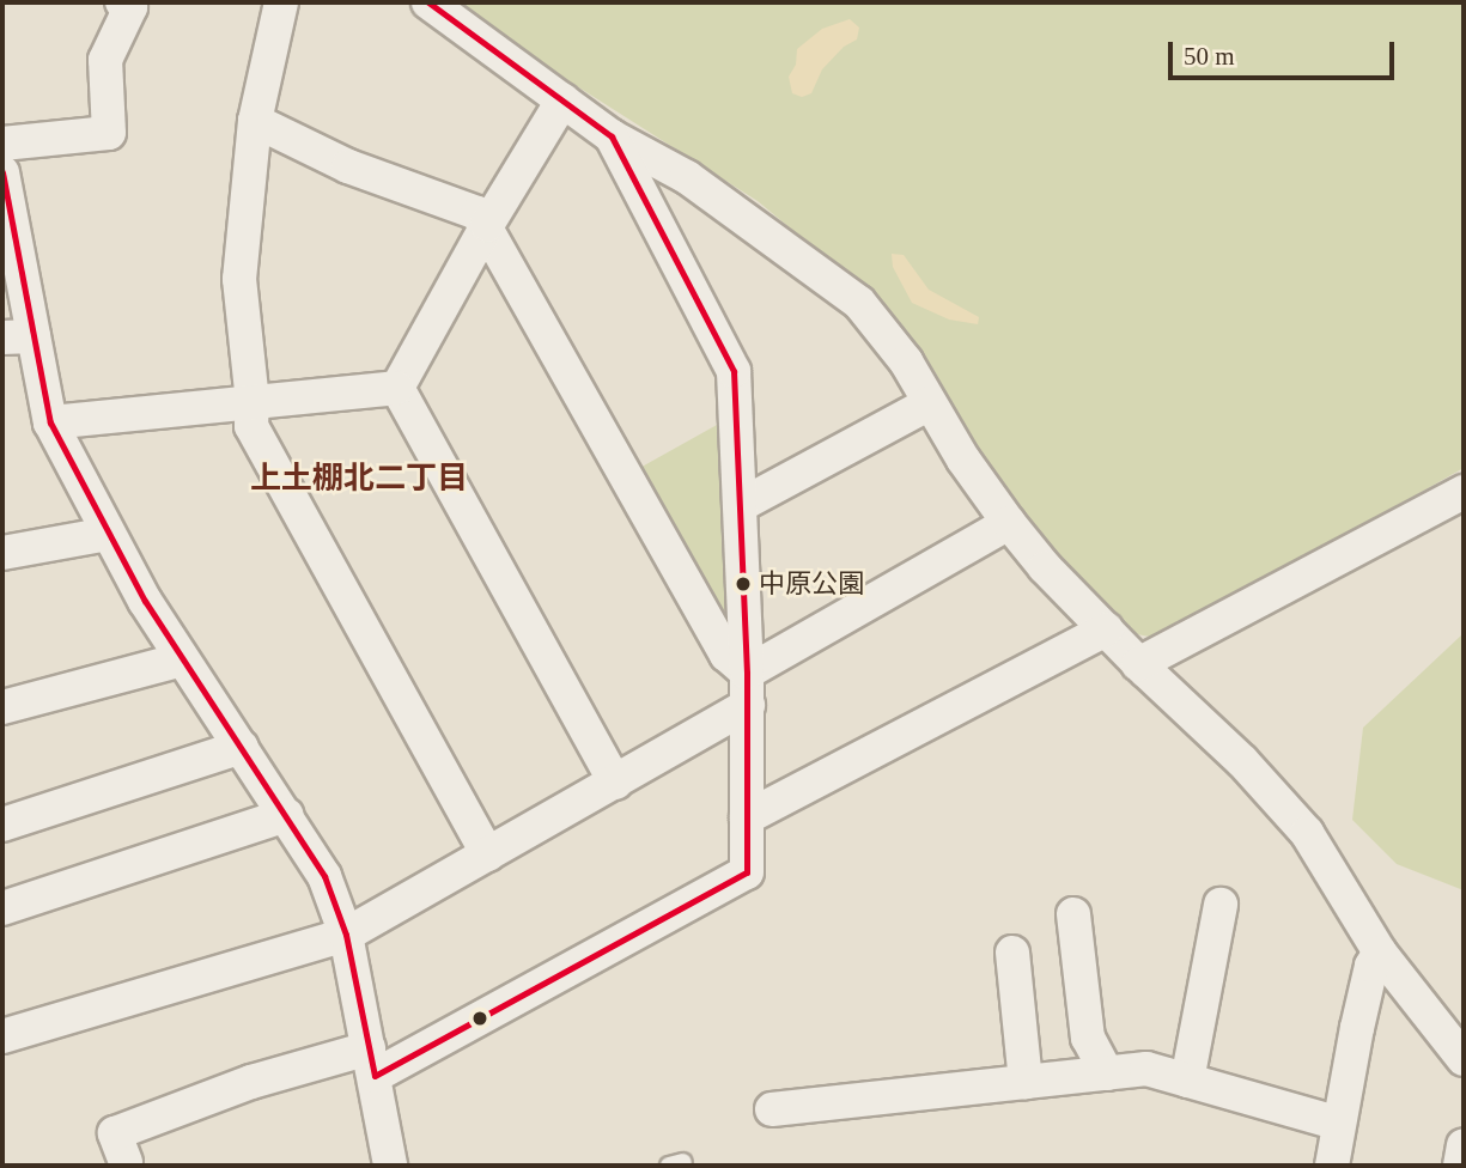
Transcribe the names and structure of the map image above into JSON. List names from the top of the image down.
{
  "districts": ["上土棚北二丁目"],
  "places": ["中原公園"],
  "scale_bar": "50 m"
}
